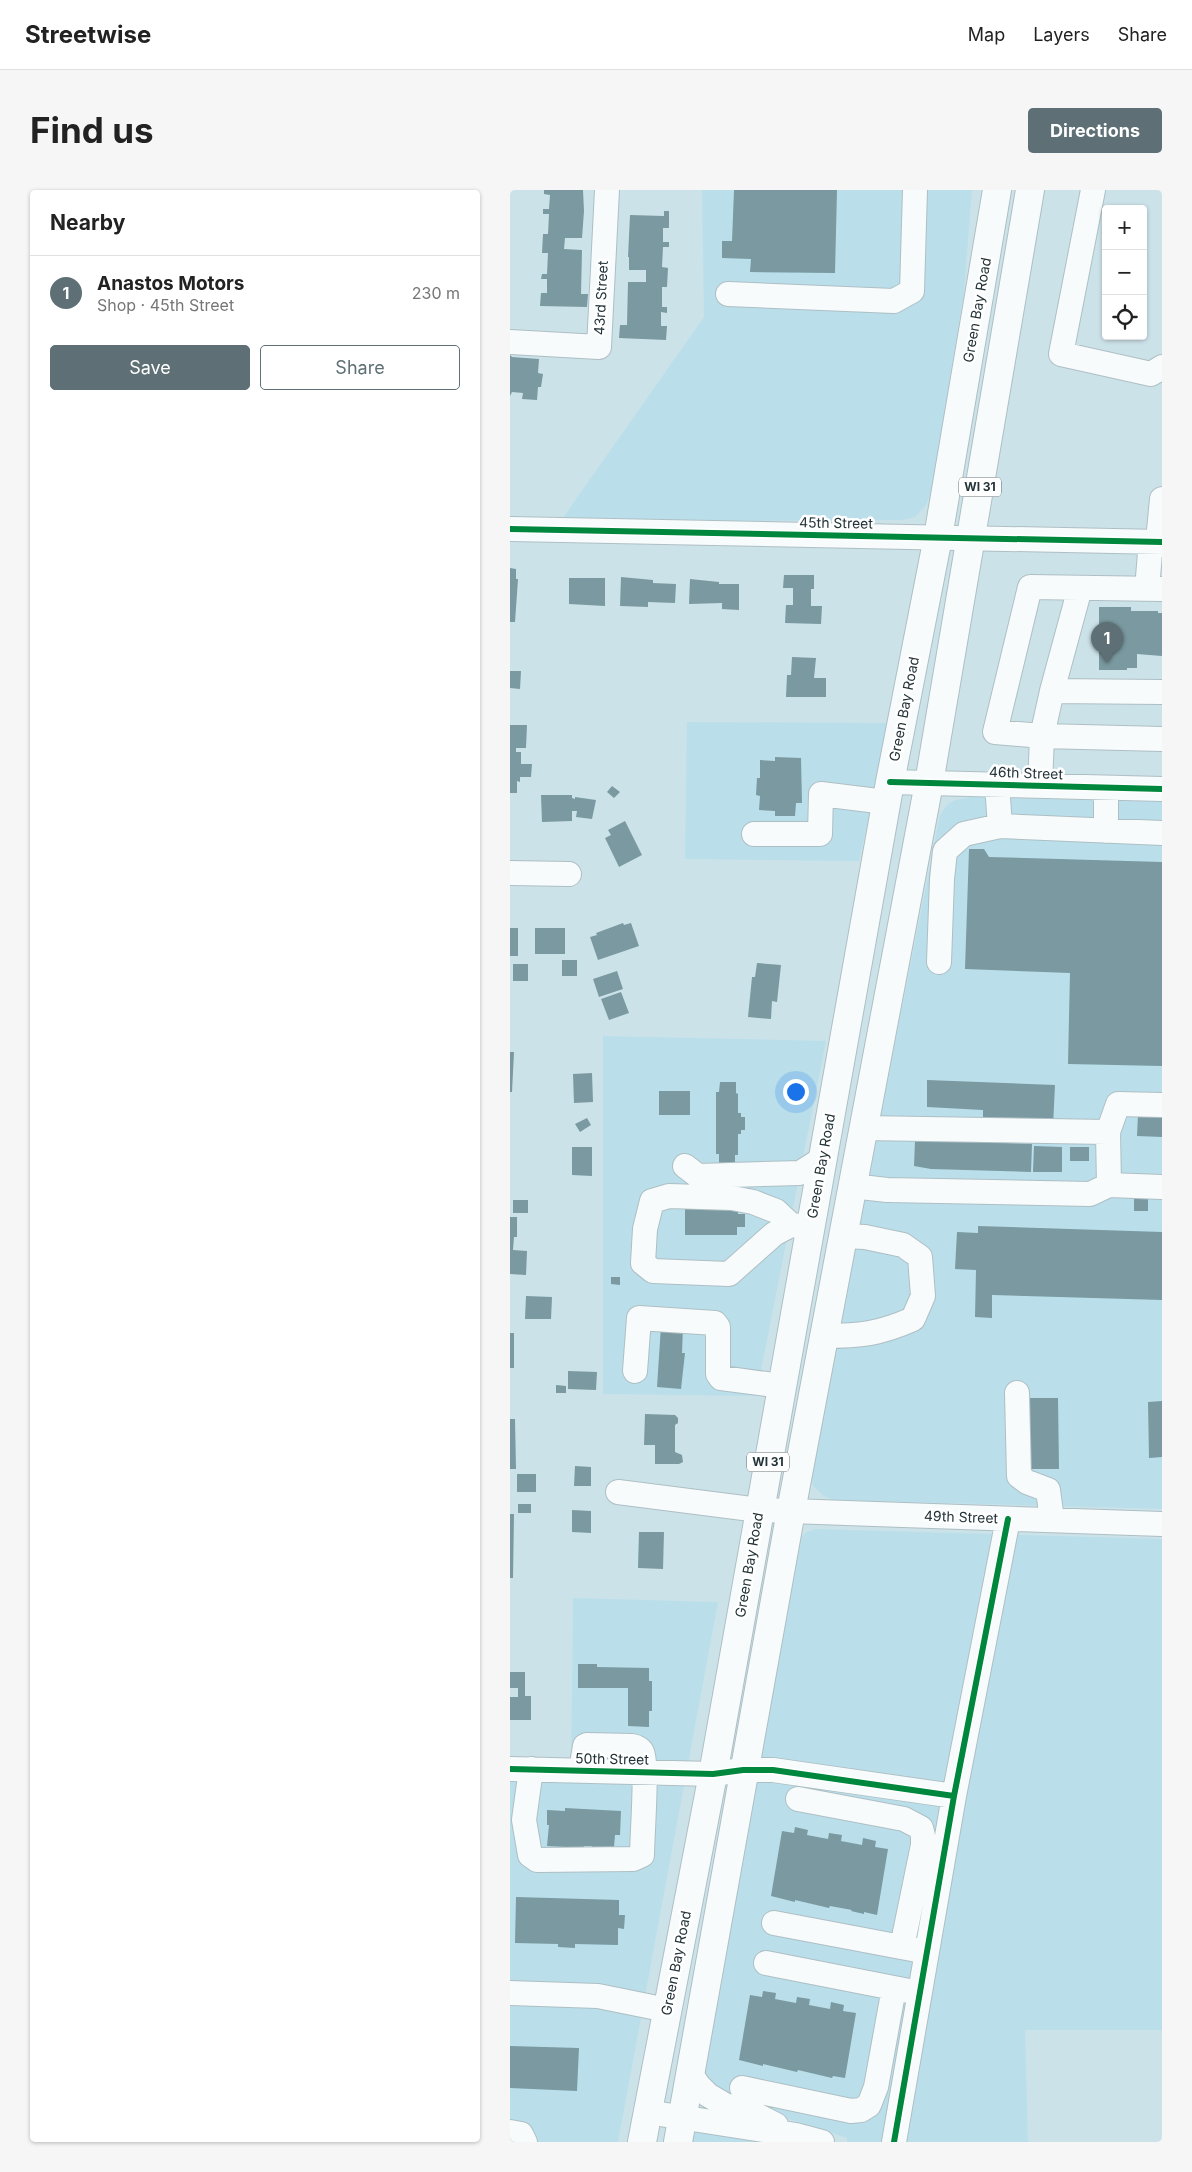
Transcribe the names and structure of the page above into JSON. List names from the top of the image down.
{
  "streets": {
    "main road": ["Green Bay Road", "WI 31"],
    "street": [
      "43rd Street",
      "45th Street",
      "46th Street",
      "49th Street",
      "50th Street"
    ]
  },
  "crossings": [
    ["Green Bay Road", "45th Street"],
    ["Green Bay Road", "46th Street"],
    ["Green Bay Road", "49th Street"],
    ["Green Bay Road", "50th Street"],
    ["WI 31", "45th Street"],
    ["WI 31", "46th Street"],
    ["WI 31", "49th Street"],
    ["WI 31", "50th Street"]
  ],
  "page": {
    "header": "Streetwise",
    "nav": ["Map", "Layers", "Share"],
    "buttons": [
      "Directions",
      ["Save", "Share"]
    ],
    "title": "Find us",
    "heading": "Nearby",
    "map_buttons": ["+", "−"],
    "list": [
      {
        "mark": "1",
        "name": "Anastos Motors",
        "note": "Shop · 45th Street",
        "value": "230 m"
      }
    ],
    "pins": "1"
  }
}
